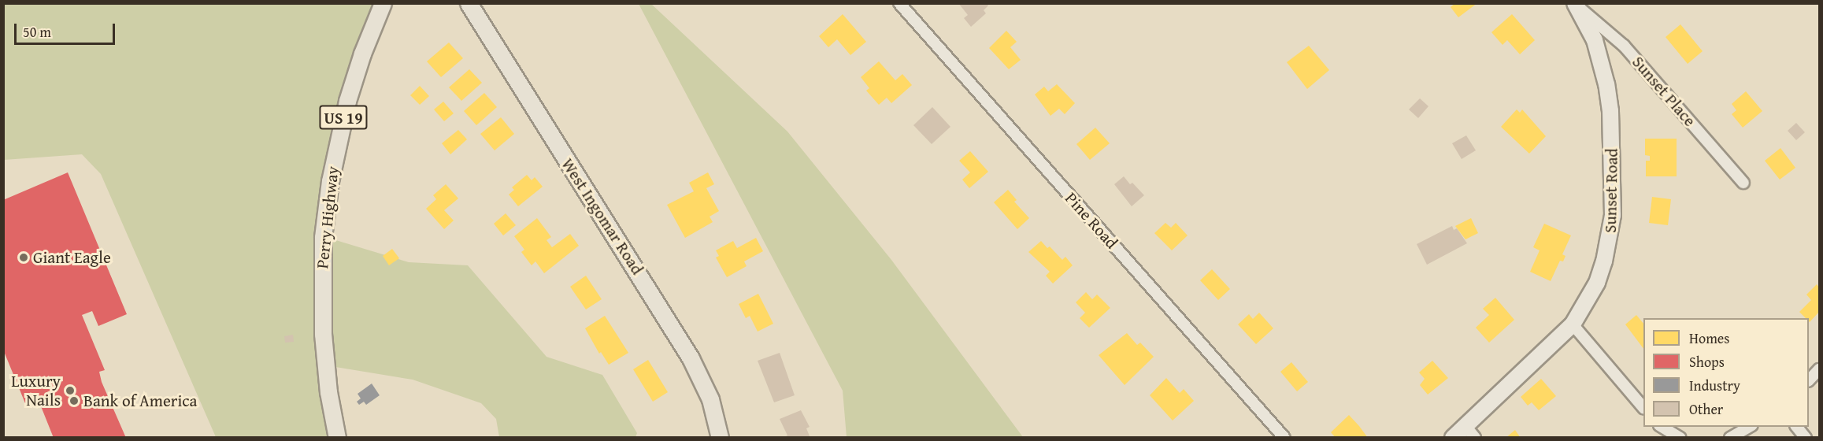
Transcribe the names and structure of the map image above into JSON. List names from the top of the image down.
{
  "streets": {
    "main road": ["US 19", "West Ingomar Road", "Perry Highway"],
    "street": ["Sunset Place", "Sunset Road", "Pine Road"]
  },
  "crossings": [
    ["Sunset Place", "Sunset Road"]
  ],
  "places": ["Giant Eagle", "Luxury Nails", "Bank of America"],
  "legend": [
    "Homes",
    "Shops",
    "Industry",
    "Other"
  ],
  "scale_bar": "50 m"
}
